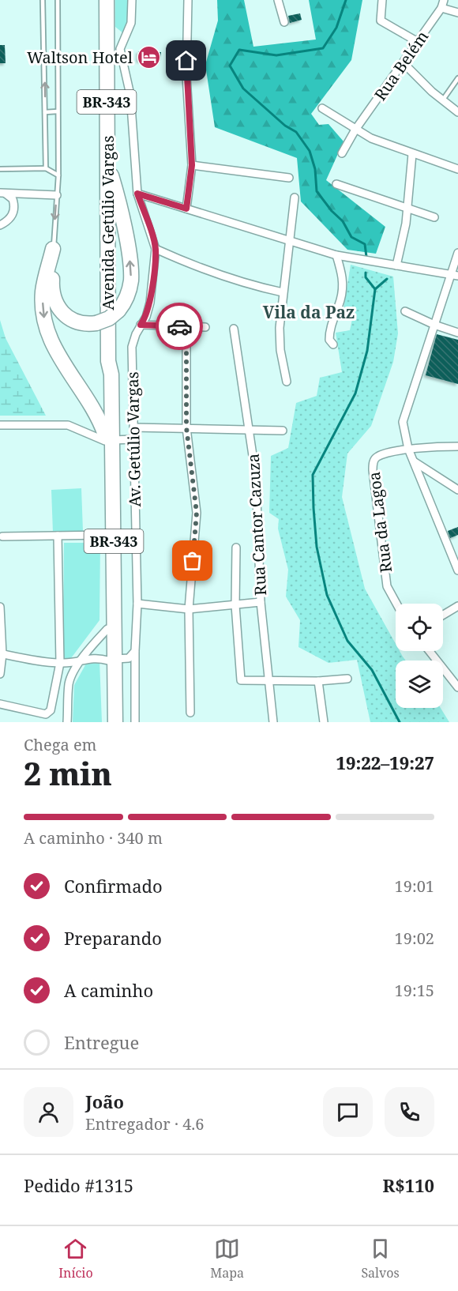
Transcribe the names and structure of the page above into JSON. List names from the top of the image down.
{
  "streets": {
    "highway": ["BR-343", "Avenida Getúlio Vargas"],
    "street": [
      "Rua Belém",
      "Av. Getúlio Vargas",
      "Rua da Lagoa",
      "Rua Cantor Cazuza"
    ]
  },
  "districts": ["Vila da Paz"],
  "places": {
    "hotel": ["Waltson Hotel"]
  },
  "page": {
    "heading": ["2 min", "Chega em", "19:22–19:27"],
    "panel": [
      "João",
      "Entregador · 4.6",
      "Pedido #1315",
      "R$110"
    ],
    "bar": "A caminho · 340 m",
    "list": [
      ["Confirmado", "19:01"],
      ["Preparando", "19:02"],
      ["A caminho", "19:15"],
      "Entregue"
    ],
    "tabs": ["Início", "Mapa", "Salvos"]
  }
}
